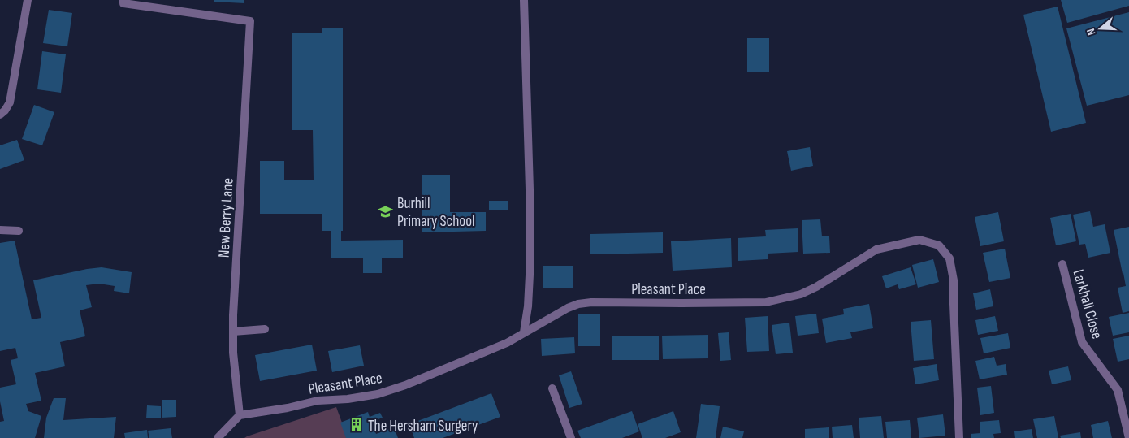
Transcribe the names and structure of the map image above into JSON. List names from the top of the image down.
{
  "streets": {
    "street": ["New Berry Lane", "Pleasant Place", "Larkhall Close"]
  },
  "crossings": [
    ["New Berry Lane", "Pleasant Place"]
  ],
  "places": {
    "school or university": ["Burhill Primary School"],
    "building": ["The Hersham Surgery"]
  },
  "north": "left"
}
